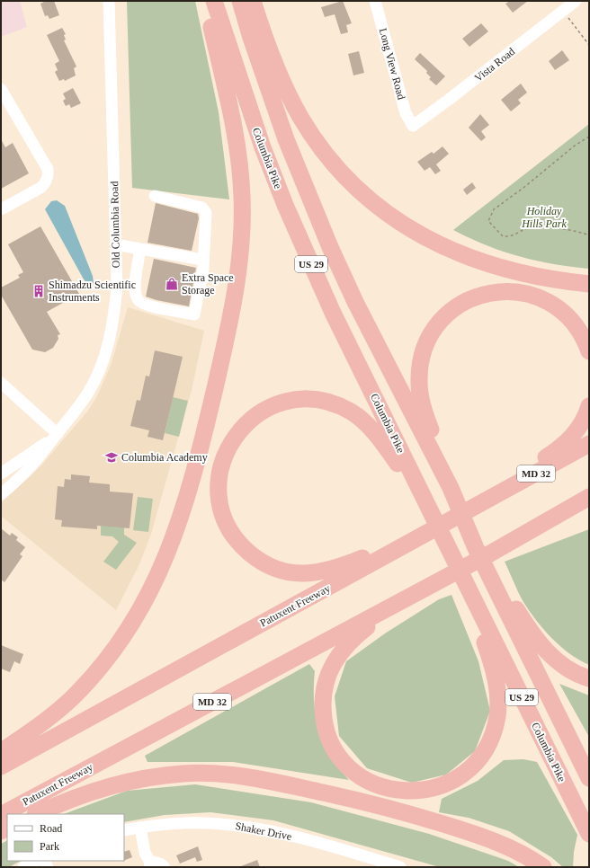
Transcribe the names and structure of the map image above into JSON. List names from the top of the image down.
{
  "streets": {
    "highway": [
      "Columbia Pike",
      "US 29",
      "MD 32",
      "Patuxent Freeway"
    ],
    "street": [
      "Long View Road",
      "Vista Road",
      "Old Columbia Road",
      "Shaker Drive"
    ]
  },
  "crossings": [
    ["Long View Road", "Vista Road"],
    ["US 29", "Patuxent Freeway"]
  ],
  "parks": ["Holiday Hills Park"],
  "places": {
    "shop": ["Extra Space Storage"],
    "building": ["Shimadzu Scientific Instruments"],
    "school or university": ["Columbia Academy"]
  },
  "legend": ["Road", "Park"]
}
